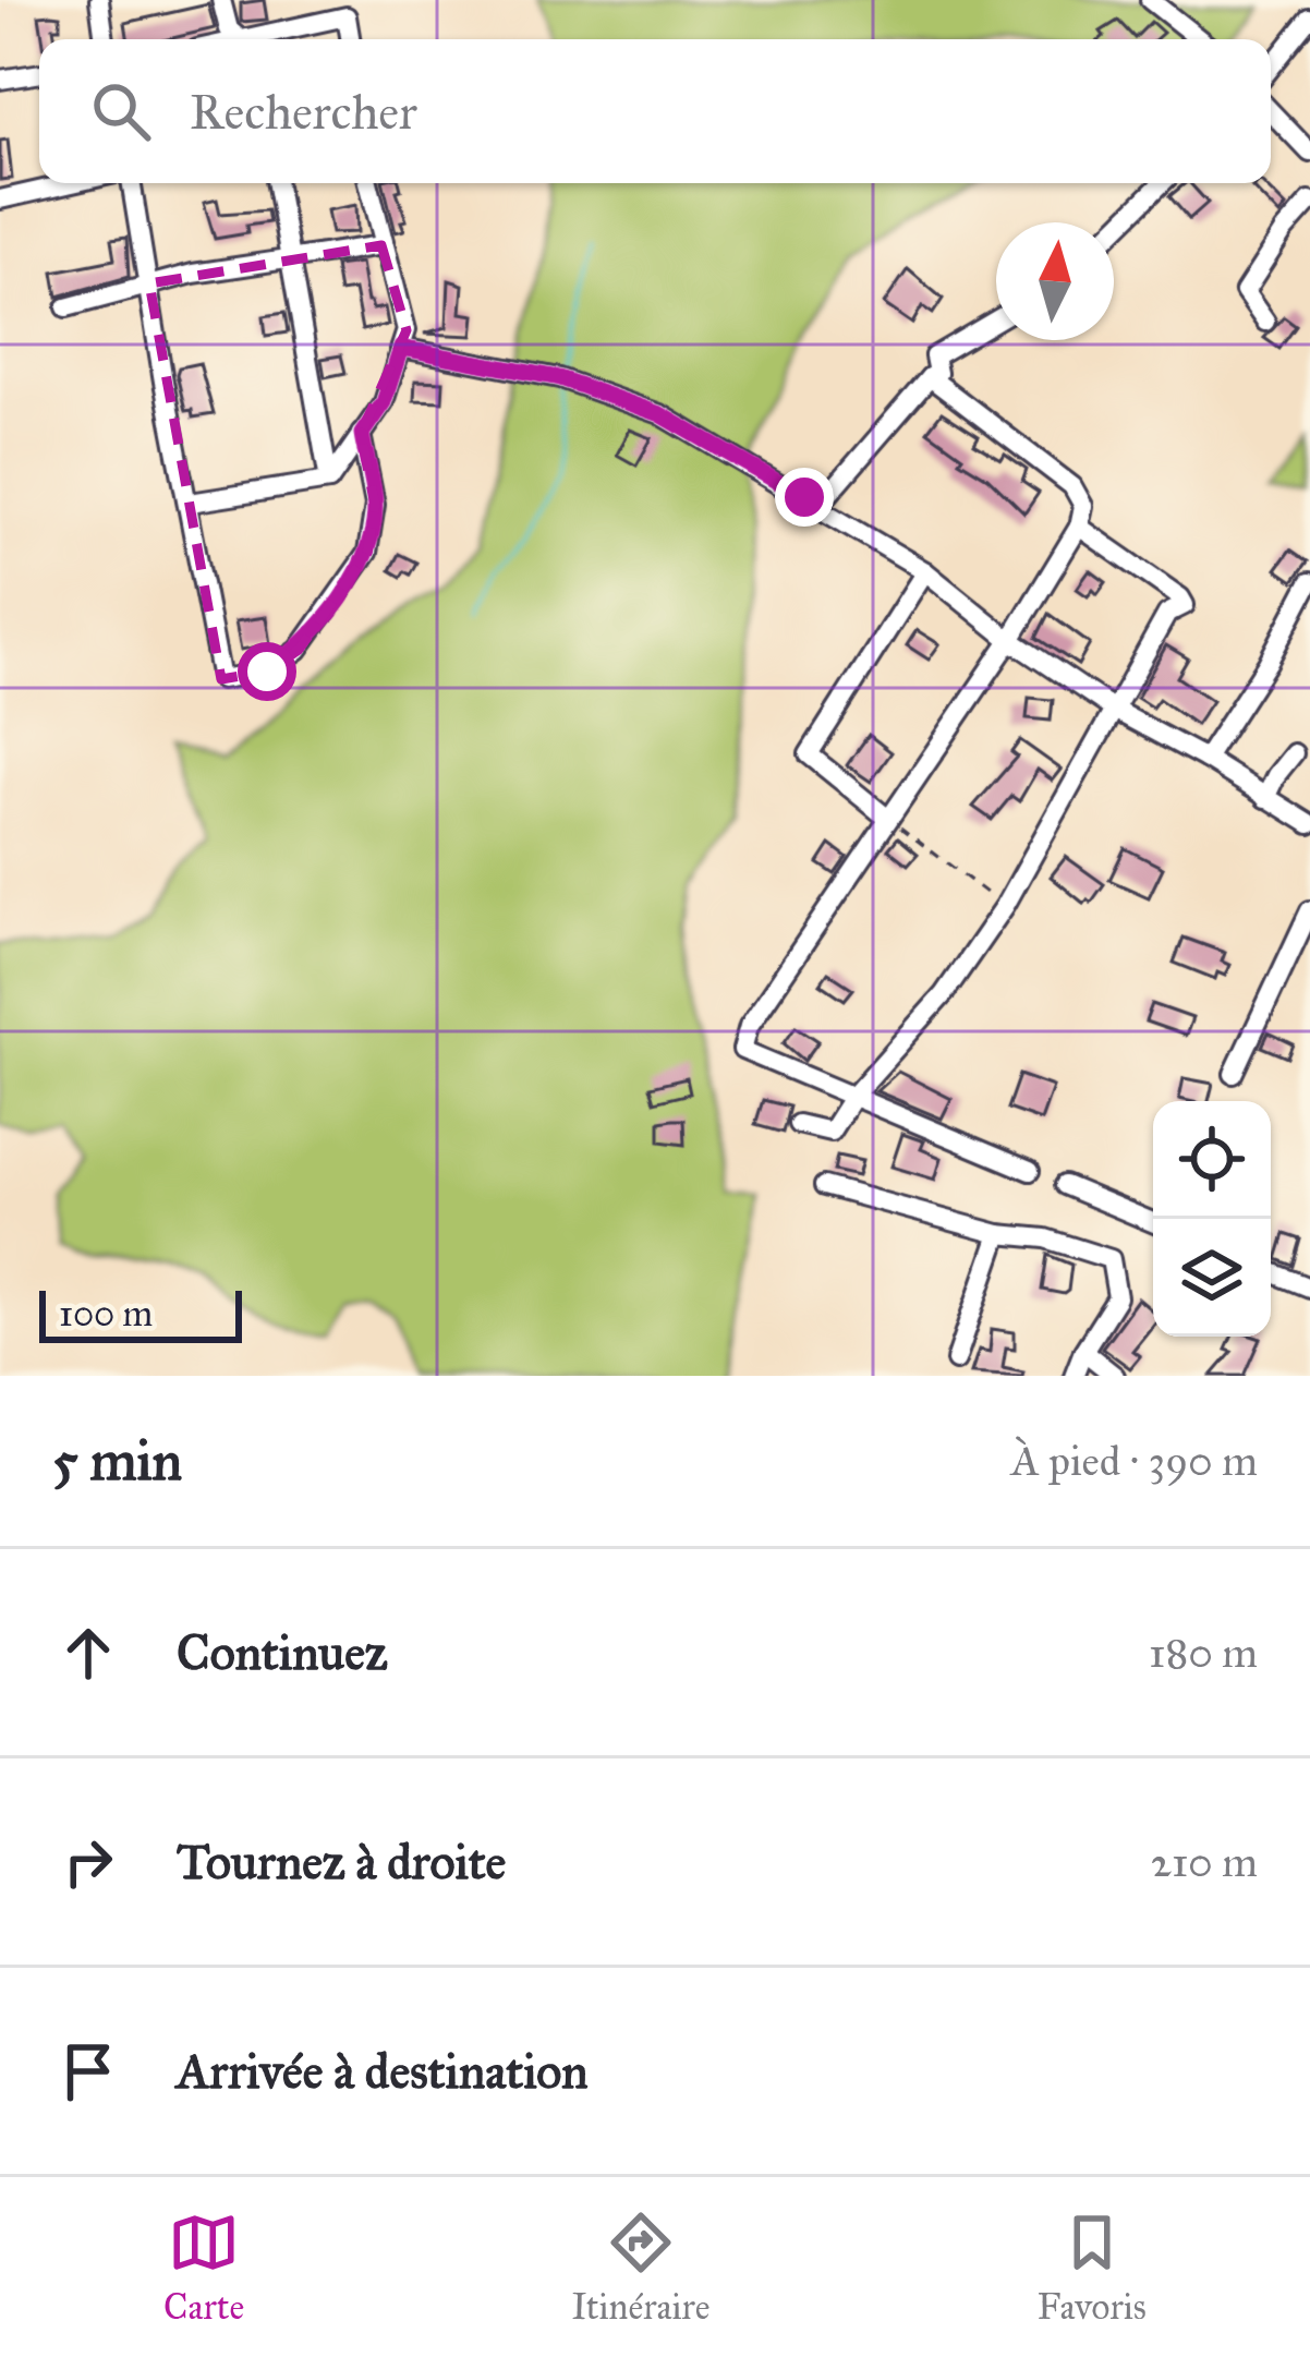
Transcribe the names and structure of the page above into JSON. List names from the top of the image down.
{
  "scale_bar": "100 m",
  "north": "top",
  "page": {
    "search": "Rechercher",
    "scale": "100 m",
    "heading": ["5 min", "À pied · 390 m"],
    "list": [
      ["Continuez", "180 m"],
      ["Tournez à droite", "210 m"],
      "Arrivée à destination"
    ],
    "nav": ["Carte", "Itinéraire", "Favoris"]
  }
}
